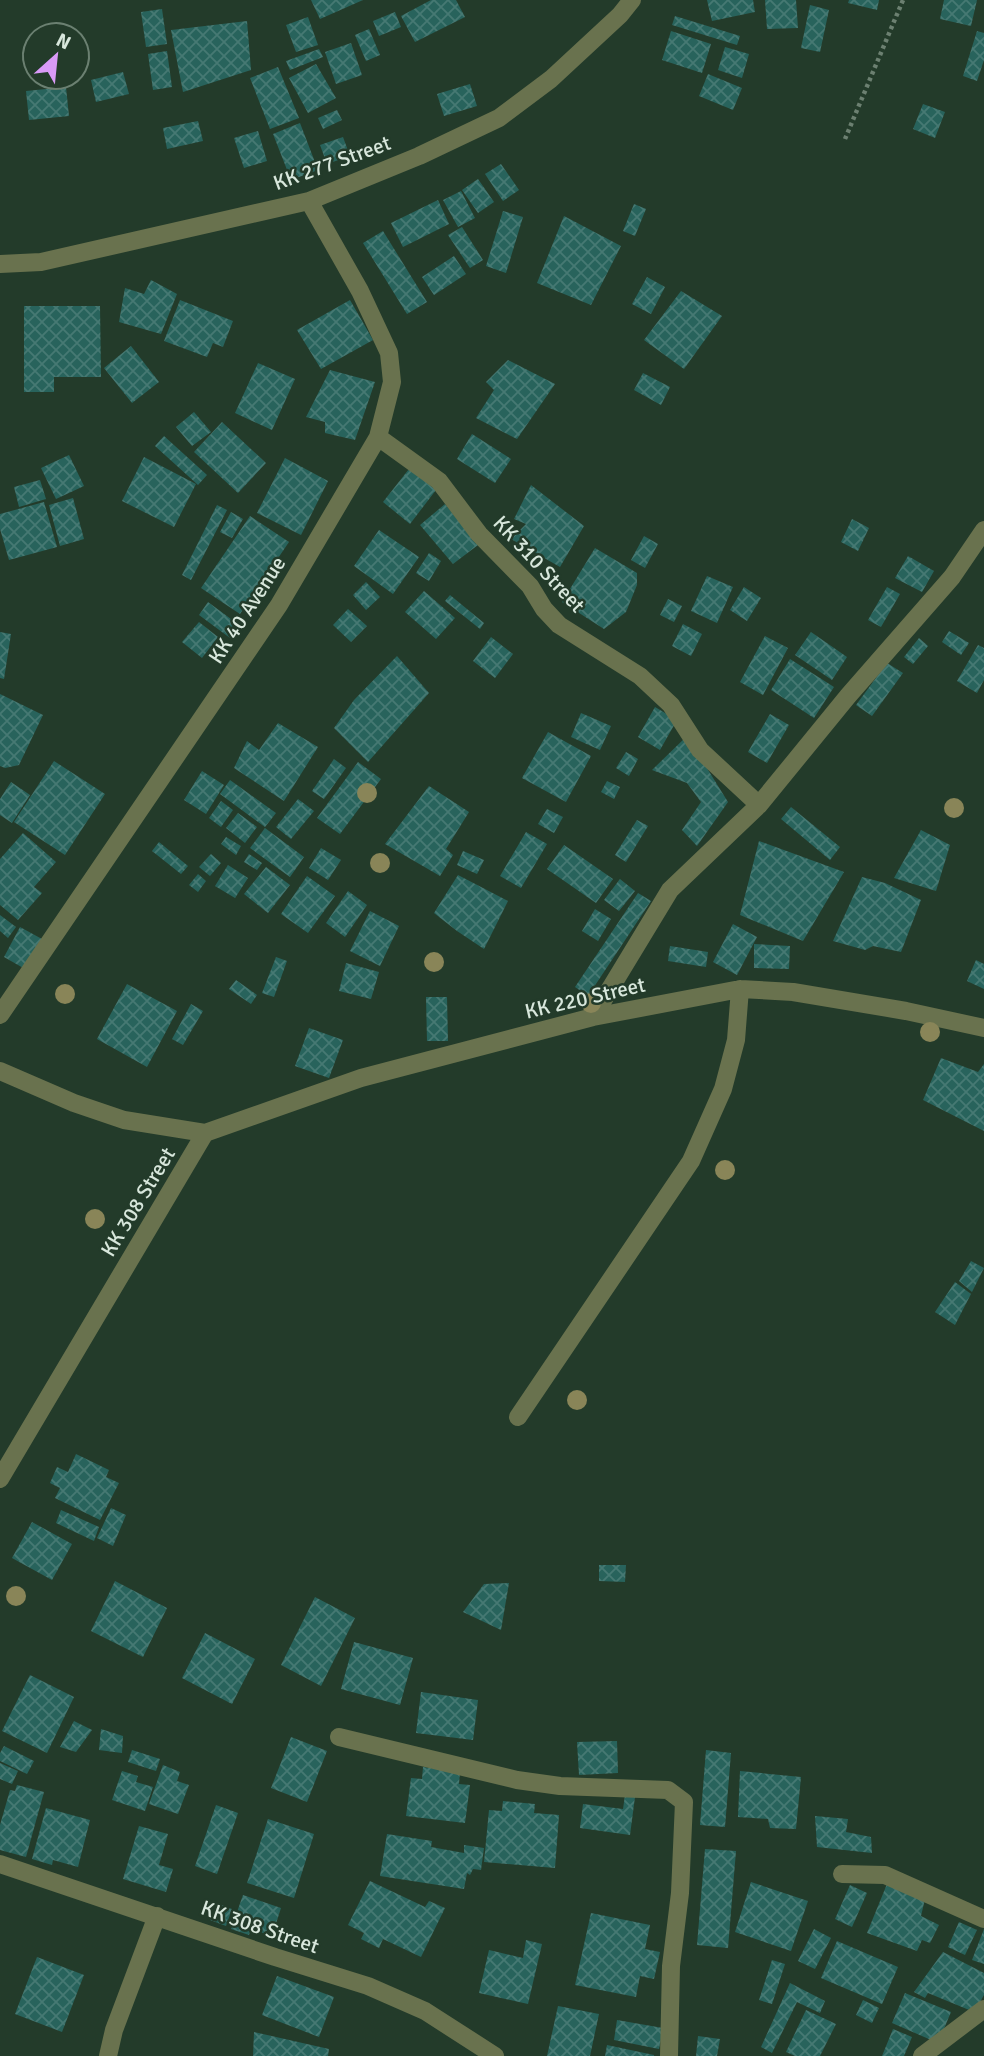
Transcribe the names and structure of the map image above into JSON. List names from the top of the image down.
{
  "streets": {
    "street": [
      "KK 277 Street",
      "KK 310 Street",
      "KK 40 Avenue",
      "KK 220 Street",
      "KK 308 Street"
    ]
  },
  "crossings": [
    ["KK 277 Street", "KK 40 Avenue"],
    ["KK 310 Street", "KK 40 Avenue"],
    ["KK 220 Street", "KK 308 Street"]
  ],
  "north": "top right"
}
